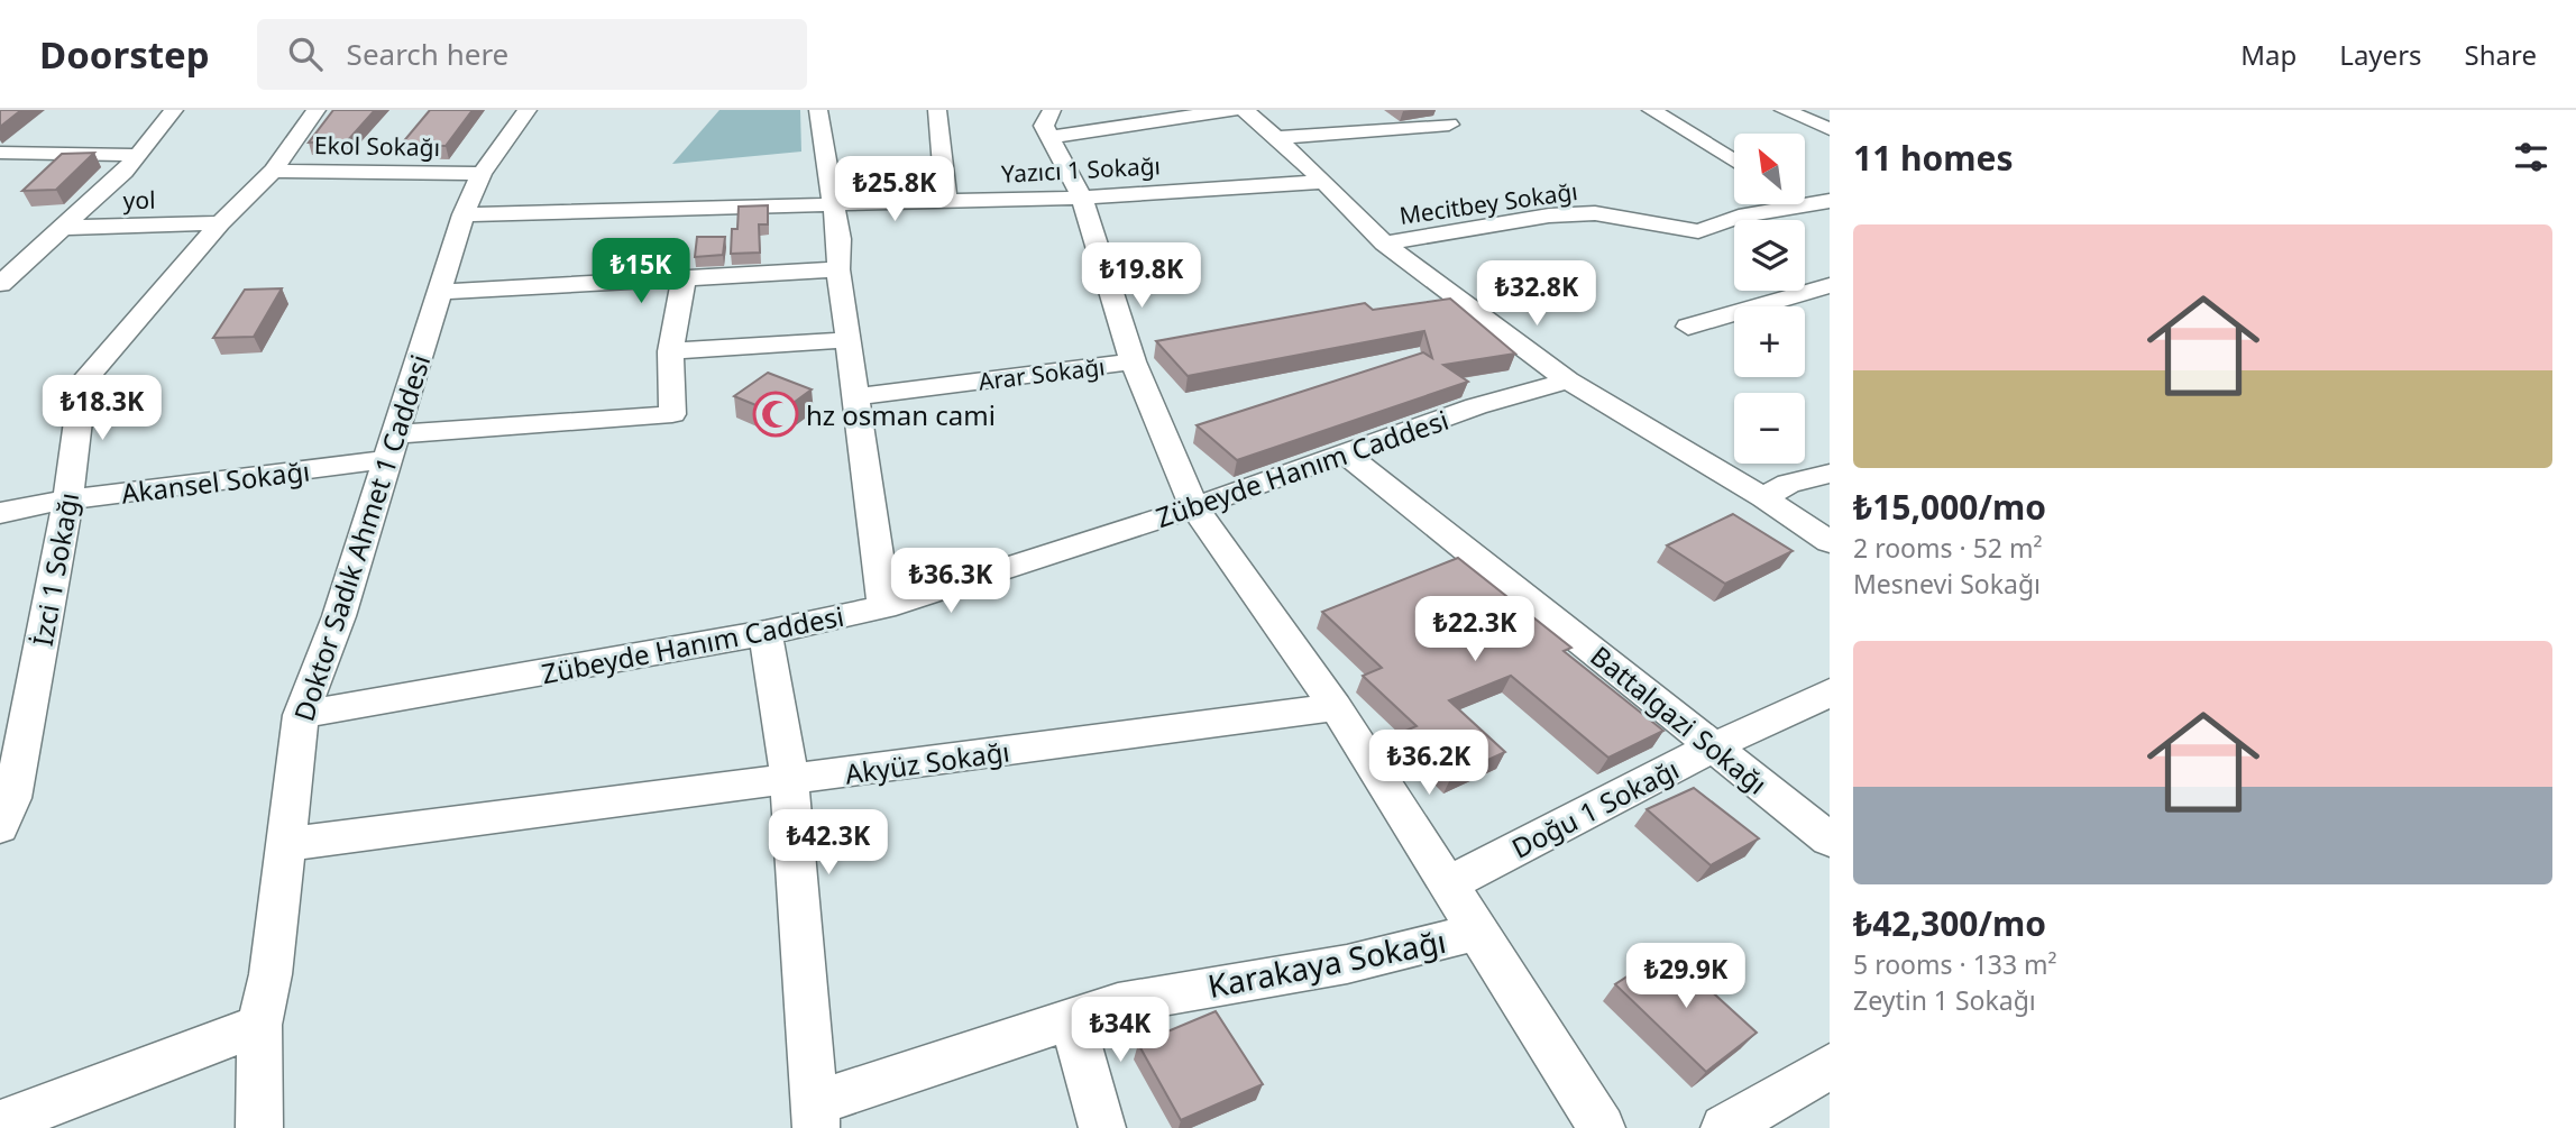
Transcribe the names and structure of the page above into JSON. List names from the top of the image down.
{
  "streets": {
    "street": [
      "Ekol Sokağı",
      "Yazıcı 1 Sokağı",
      "yol",
      "Mecitbey Sokağı",
      "Arar Sokağı",
      "Zübeyde Hanım Caddesi",
      "Akansel Sokağı",
      "Doktor Sadık Ahmet 1 Caddesi",
      "İzci 1 Sokağı",
      "Battalgazi Sokağı",
      "Akyüz Sokağı",
      "Doğu 1 Sokağı",
      "Karakaya Sokağı"
    ]
  },
  "crossings": [
    ["Ekol Sokağı", "Doktor Sadık Ahmet 1 Caddesi"],
    ["Ekol Sokağı", "İzci 1 Sokağı"],
    ["Yazıcı 1 Sokağı", "Doktor Sadık Ahmet 1 Caddesi"],
    ["yol", "İzci 1 Sokağı"],
    ["Zübeyde Hanım Caddesi", "Doktor Sadık Ahmet 1 Caddesi"],
    ["Zübeyde Hanım Caddesi", "Battalgazi Sokağı"],
    ["Akansel Sokağı", "Doktor Sadık Ahmet 1 Caddesi"],
    ["Akansel Sokağı", "İzci 1 Sokağı"],
    ["Doktor Sadık Ahmet 1 Caddesi", "Akyüz Sokağı"],
    ["Battalgazi Sokağı", "Doğu 1 Sokağı"]
  ],
  "places": {
    "mosque": ["hz osman cami"]
  },
  "north": "top left",
  "page": {
    "header": "Doorstep",
    "search": "Search here",
    "nav": ["Map", "Layers", "Share"],
    "heading": "11 homes",
    "map_buttons": ["+", "−"],
    "price": [
      "₺25.8K",
      "₺15K",
      "₺19.8K",
      "₺32.8K",
      "₺18.3K",
      "₺36.3K",
      "₺22.3K",
      "₺36.2K",
      "₺42.3K",
      "₺29.9K",
      "₺34K"
    ],
    "list": [
      {
        "name": "₺15,000/mo",
        "note": "2 rooms · 52 m² · Mesnevi Sokağı"
      },
      {
        "name": "₺42,300/mo",
        "note": "5 rooms · 133 m² · Zeytin 1 Sokağı"
      }
    ]
  }
}
